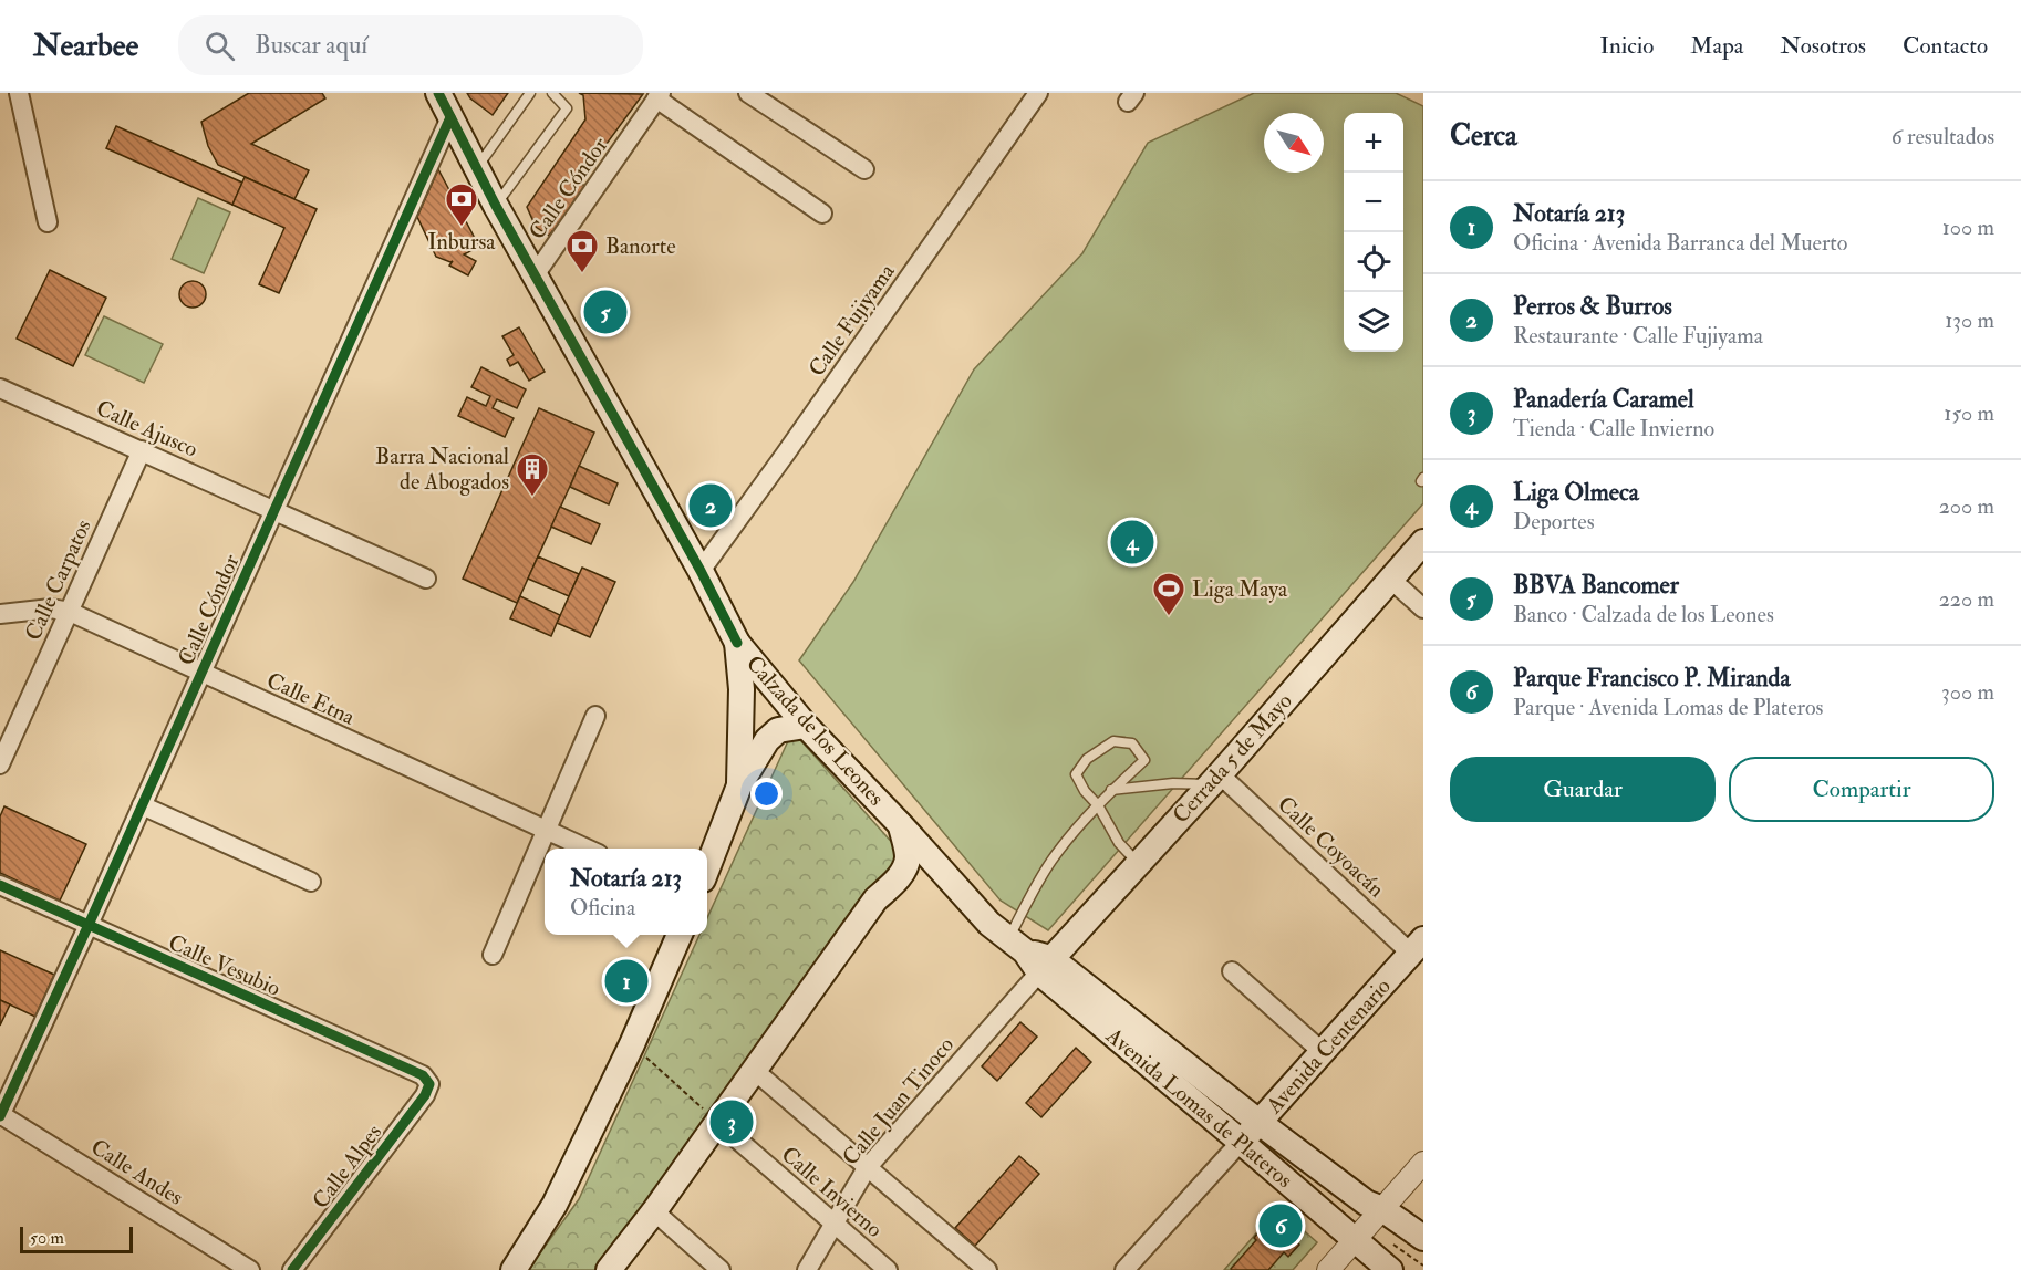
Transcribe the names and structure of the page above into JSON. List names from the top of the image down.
{
  "streets": {
    "main road": [
      "Calzada de los Leones",
      "Cerrada 5 de Mayo",
      "Avenida Centenario",
      "Avenida Lomas de Plateros"
    ],
    "street": [
      "Calle Cóndor",
      "Calle Fujiyama",
      "Calle Ajusco",
      "Calle Carpatos",
      "Calle Etna",
      "Calle Coyoacán",
      "Calle Vesubio",
      "Calle Juan Tinoco",
      "Calle Alpes",
      "Calle Andes",
      "Calle Invierno"
    ]
  },
  "crossings": [
    ["Calle Cóndor", "Calle Ajusco"],
    ["Calle Cóndor", "Calle Etna"],
    ["Calle Cóndor", "Calzada de los Leones"],
    ["Calle Cóndor", "Calle Vesubio"],
    ["Calle Cóndor", "Calle Andes"],
    ["Calle Fujiyama", "Calzada de los Leones"],
    ["Calle Ajusco", "Calle Carpatos"],
    ["Calle Carpatos", "Calle Etna"],
    ["Calzada de los Leones", "Cerrada 5 de Mayo"],
    ["Calzada de los Leones", "Calle Juan Tinoco"],
    ["Calzada de los Leones", "Avenida Lomas de Plateros"],
    ["Cerrada 5 de Mayo", "Calle Coyoacán"],
    ["Cerrada 5 de Mayo", "Calle Juan Tinoco"],
    ["Cerrada 5 de Mayo", "Avenida Lomas de Plateros"],
    ["Calle Coyoacán", "Avenida Centenario"],
    ["Calle Vesubio", "Calle Alpes"],
    ["Avenida Centenario", "Avenida Lomas de Plateros"],
    ["Calle Juan Tinoco", "Avenida Lomas de Plateros"],
    ["Calle Juan Tinoco", "Calle Invierno"]
  ],
  "places": {
    "bank": ["Inbursa", "Banorte"],
    "building": ["Barra Nacional de Abogados"],
    "sports": ["Liga Maya"]
  },
  "scale_bar": "50 m",
  "north": "bottom right",
  "page": {
    "header": "Nearbee",
    "search": "Buscar aquí",
    "nav": [
      "Inicio",
      "Mapa",
      "Nosotros",
      "Contacto"
    ],
    "heading": ["Cerca", "6 resultados"],
    "map_buttons": ["+", "−"],
    "list": [
      {
        "mark": "1",
        "name": "Notaría 213",
        "note": "Oficina · Avenida Barranca del Muerto",
        "value": "100 m"
      },
      {
        "mark": "2",
        "name": "Perros & Burros",
        "note": "Restaurante · Calle Fujiyama",
        "value": "130 m"
      },
      {
        "mark": "3",
        "name": "Panadería Caramel",
        "note": "Tienda · Calle Invierno",
        "value": "150 m"
      },
      {
        "mark": "4",
        "name": "Liga Olmeca",
        "note": "Deportes",
        "value": "200 m"
      },
      {
        "mark": "5",
        "name": "BBVA Bancomer",
        "note": "Banco · Calzada de los Leones",
        "value": "220 m"
      },
      {
        "mark": "6",
        "name": "Parque Francisco P. Miranda",
        "note": "Parque · Avenida Lomas de Plateros",
        "value": "300 m"
      }
    ],
    "pins": [
      "5",
      "2",
      "4",
      "1",
      "3",
      "6"
    ],
    "buttons": ["Guardar", "Compartir"],
    "popup": ["Notaría 213", "Oficina"],
    "scale": "50 m"
  }
}
